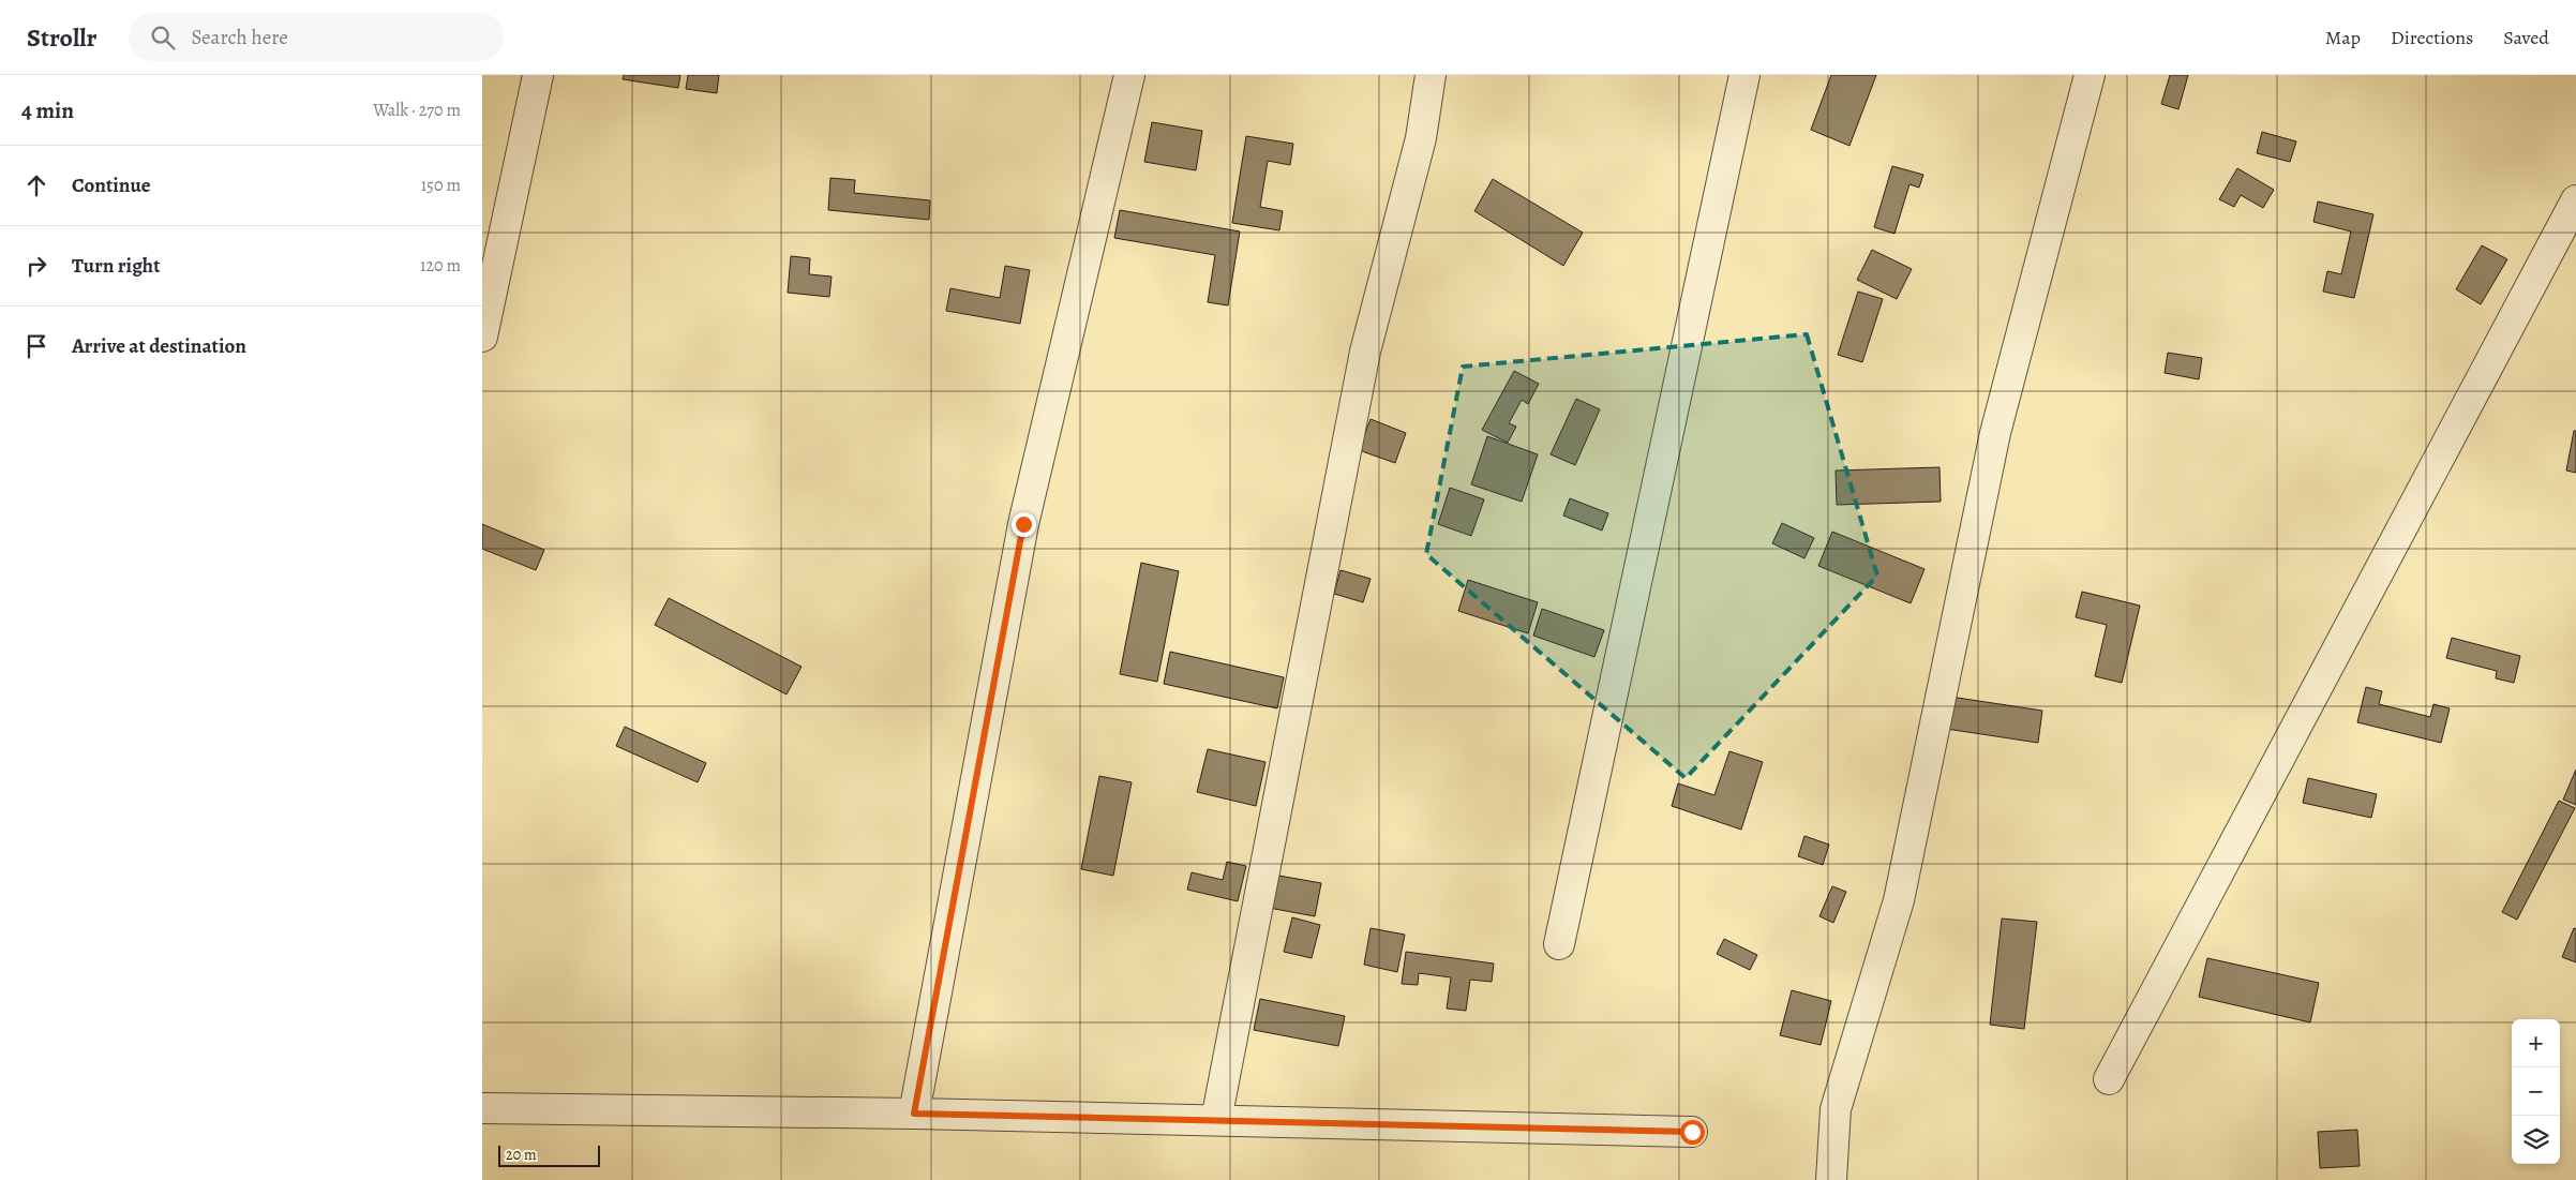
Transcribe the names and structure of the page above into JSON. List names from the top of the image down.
{
  "scale_bar": "20 m",
  "page": {
    "header": "Strollr",
    "search": "Search here",
    "nav": ["Map", "Directions", "Saved"],
    "heading": ["4 min", "Walk · 270 m"],
    "list": [
      ["Continue", "150 m"],
      ["Turn right", "120 m"],
      "Arrive at destination"
    ],
    "map_buttons": ["+", "−"],
    "scale": "20 m"
  }
}
